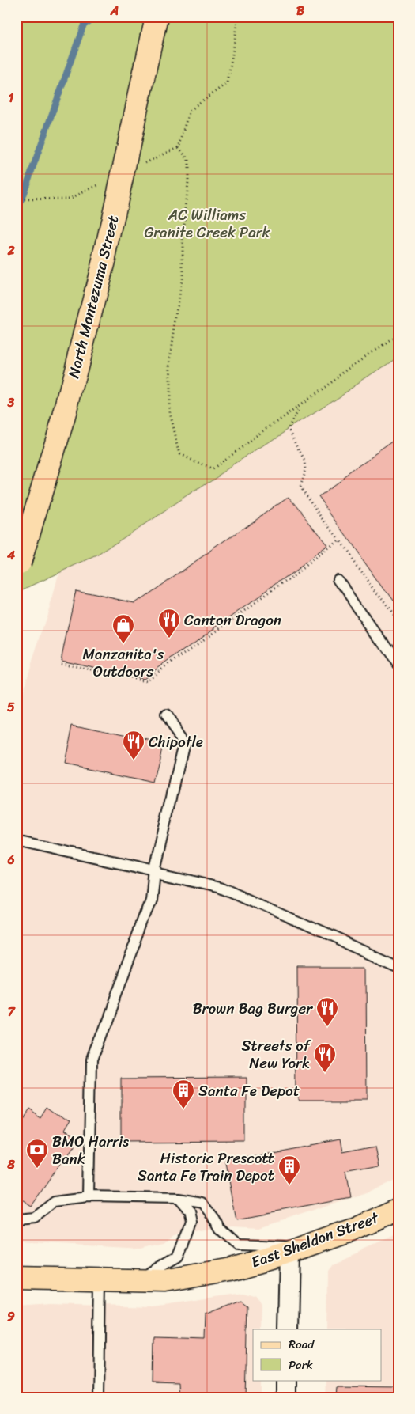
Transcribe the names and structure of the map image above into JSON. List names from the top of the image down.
{
  "streets": {
    "main road": ["North Montezuma Street", "East Sheldon Street"]
  },
  "parks": ["AC Williams Granite Creek Park"],
  "places": {
    "restaurant": [
      "Canton Dragon",
      "Chipotle",
      "Brown Bag Burger",
      "Streets of New York"
    ],
    "shop": ["Manzanita's Outdoors"],
    "building": ["Santa Fe Depot", "Historic Prescott Santa Fe Train Depot"],
    "bank": ["BMO Harris Bank"]
  },
  "legend": ["Road", "Park"],
  "grid": {
    "columns": ["A", "B"],
    "rows": [
      "1",
      "2",
      "3",
      "4",
      "5",
      "6",
      "7",
      "8",
      "9"
    ]
  }
}
